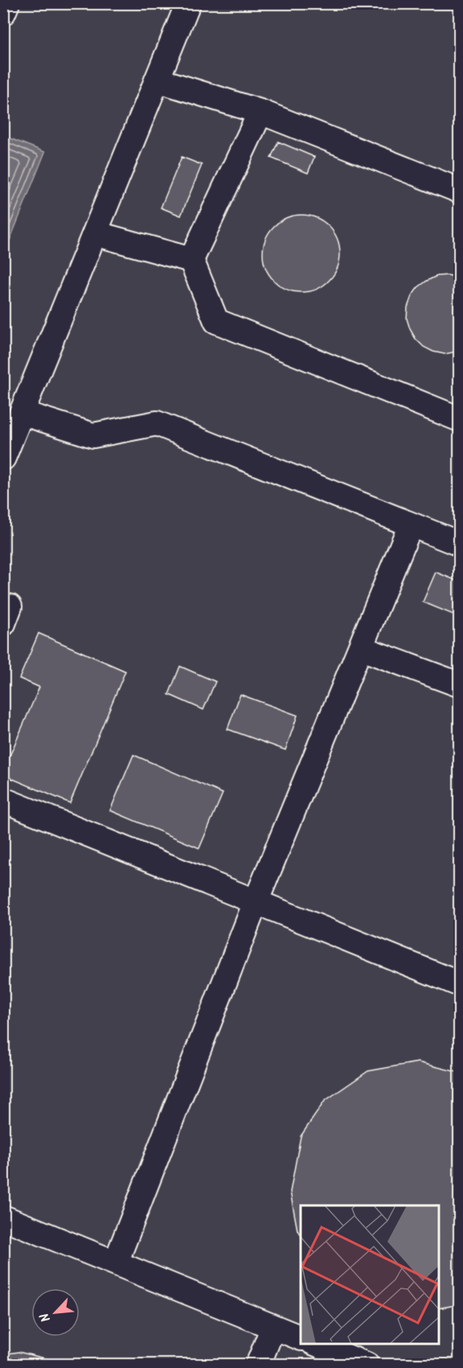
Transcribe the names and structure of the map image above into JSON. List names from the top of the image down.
{
  "north": "bottom left"
}
